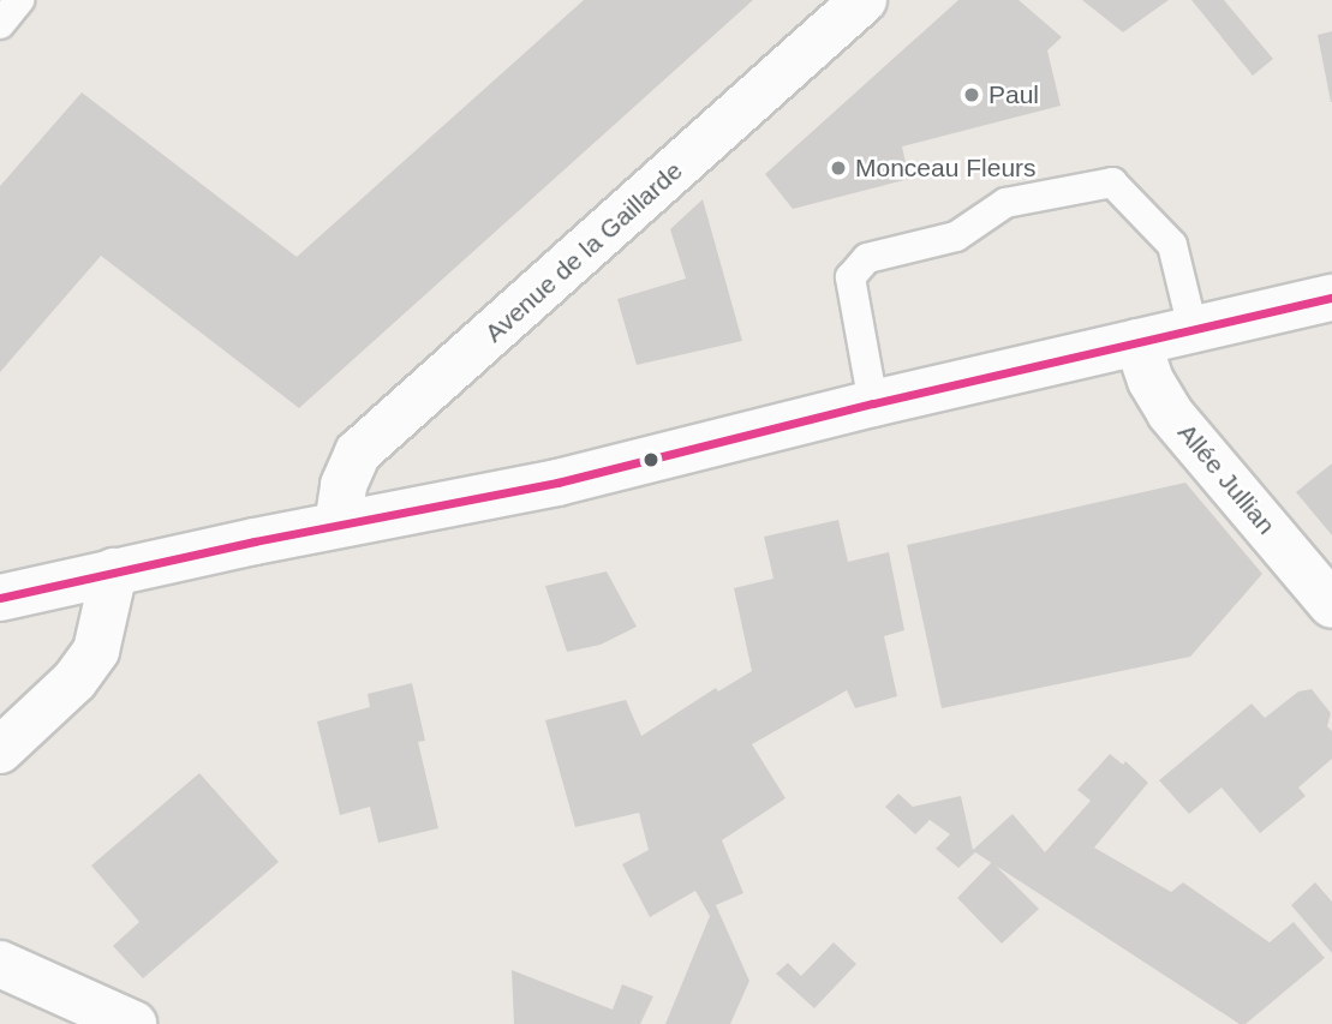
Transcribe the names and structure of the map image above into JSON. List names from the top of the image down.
{
  "streets": {
    "street": ["Avenue de la Gaillarde", "Allée Jullian"]
  },
  "places": ["Paul", "Monceau Fleurs"]
}
